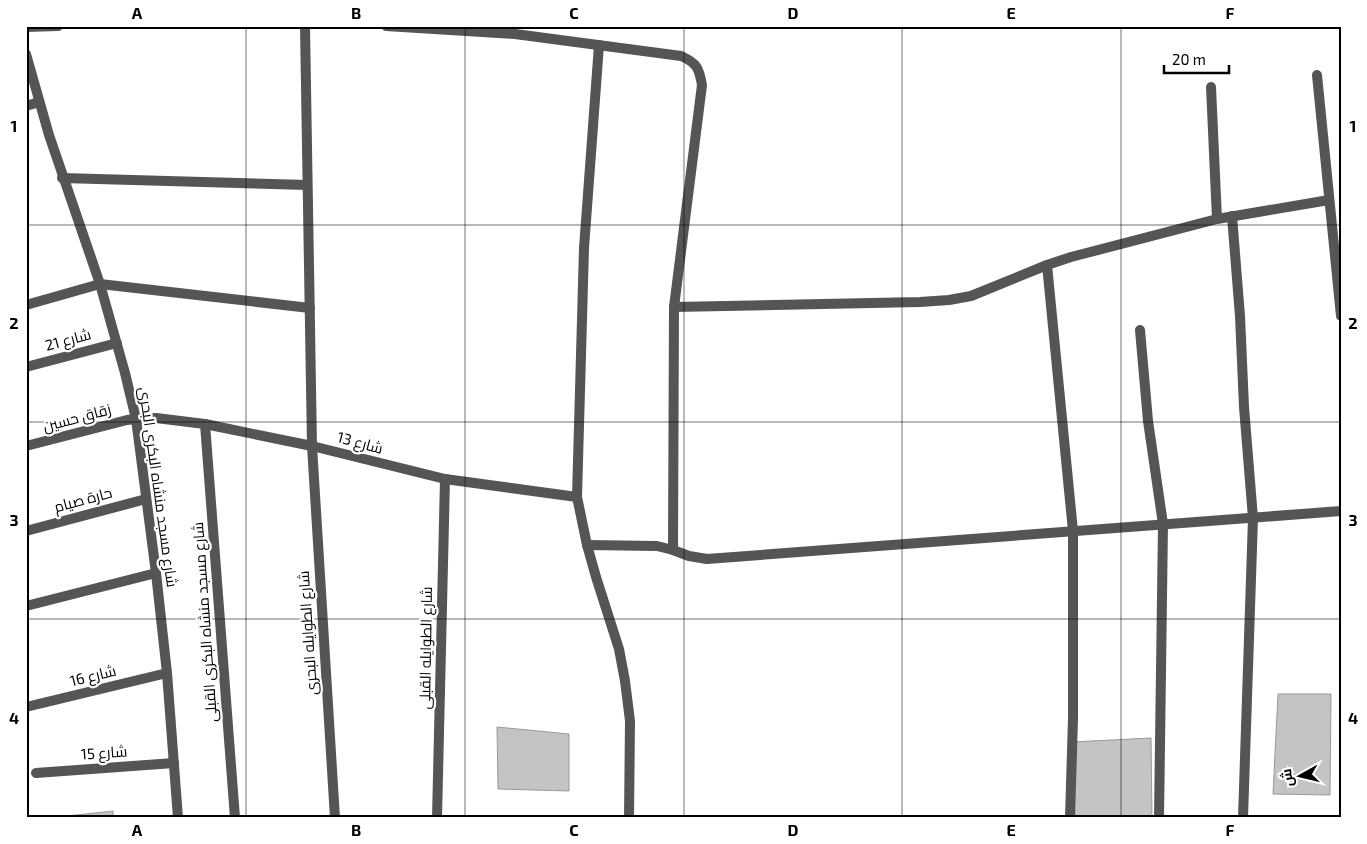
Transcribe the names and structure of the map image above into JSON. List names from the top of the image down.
{
  "streets": {
    "street": [
      "شارع 21",
      "زقاق حسين",
      "شارع 13",
      "شارع مسجد منشاه البكرى البحرى",
      "حارة صيام",
      "شارع مسجد منشاه البكرى القبلى",
      "شارع الطوايله البحرى",
      "شارع الطوايله القبلى",
      "شارع 16",
      "شارع 15"
    ]
  },
  "crossings": [
    ["شارع 21", "شارع مسجد منشاه البكرى البحرى"],
    ["زقاق حسين", "شارع 13"],
    ["زقاق حسين", "شارع مسجد منشاه البكرى البحرى"],
    ["شارع 13", "شارع مسجد منشاه البكرى البحرى"],
    ["شارع 13", "شارع مسجد منشاه البكرى القبلى"],
    ["شارع 13", "شارع الطوايله البحرى"],
    ["شارع 13", "شارع الطوايله القبلى"],
    ["شارع مسجد منشاه البكرى البحرى", "حارة صيام"],
    ["شارع مسجد منشاه البكرى البحرى", "شارع 16"],
    ["شارع مسجد منشاه البكرى البحرى", "شارع 15"]
  ],
  "scale_bar": "20 m",
  "north": "left",
  "grid": {
    "columns": [
      "A",
      "B",
      "C",
      "D",
      "E",
      "F"
    ],
    "rows": [
      "1",
      "2",
      "3",
      "4"
    ]
  }
}
